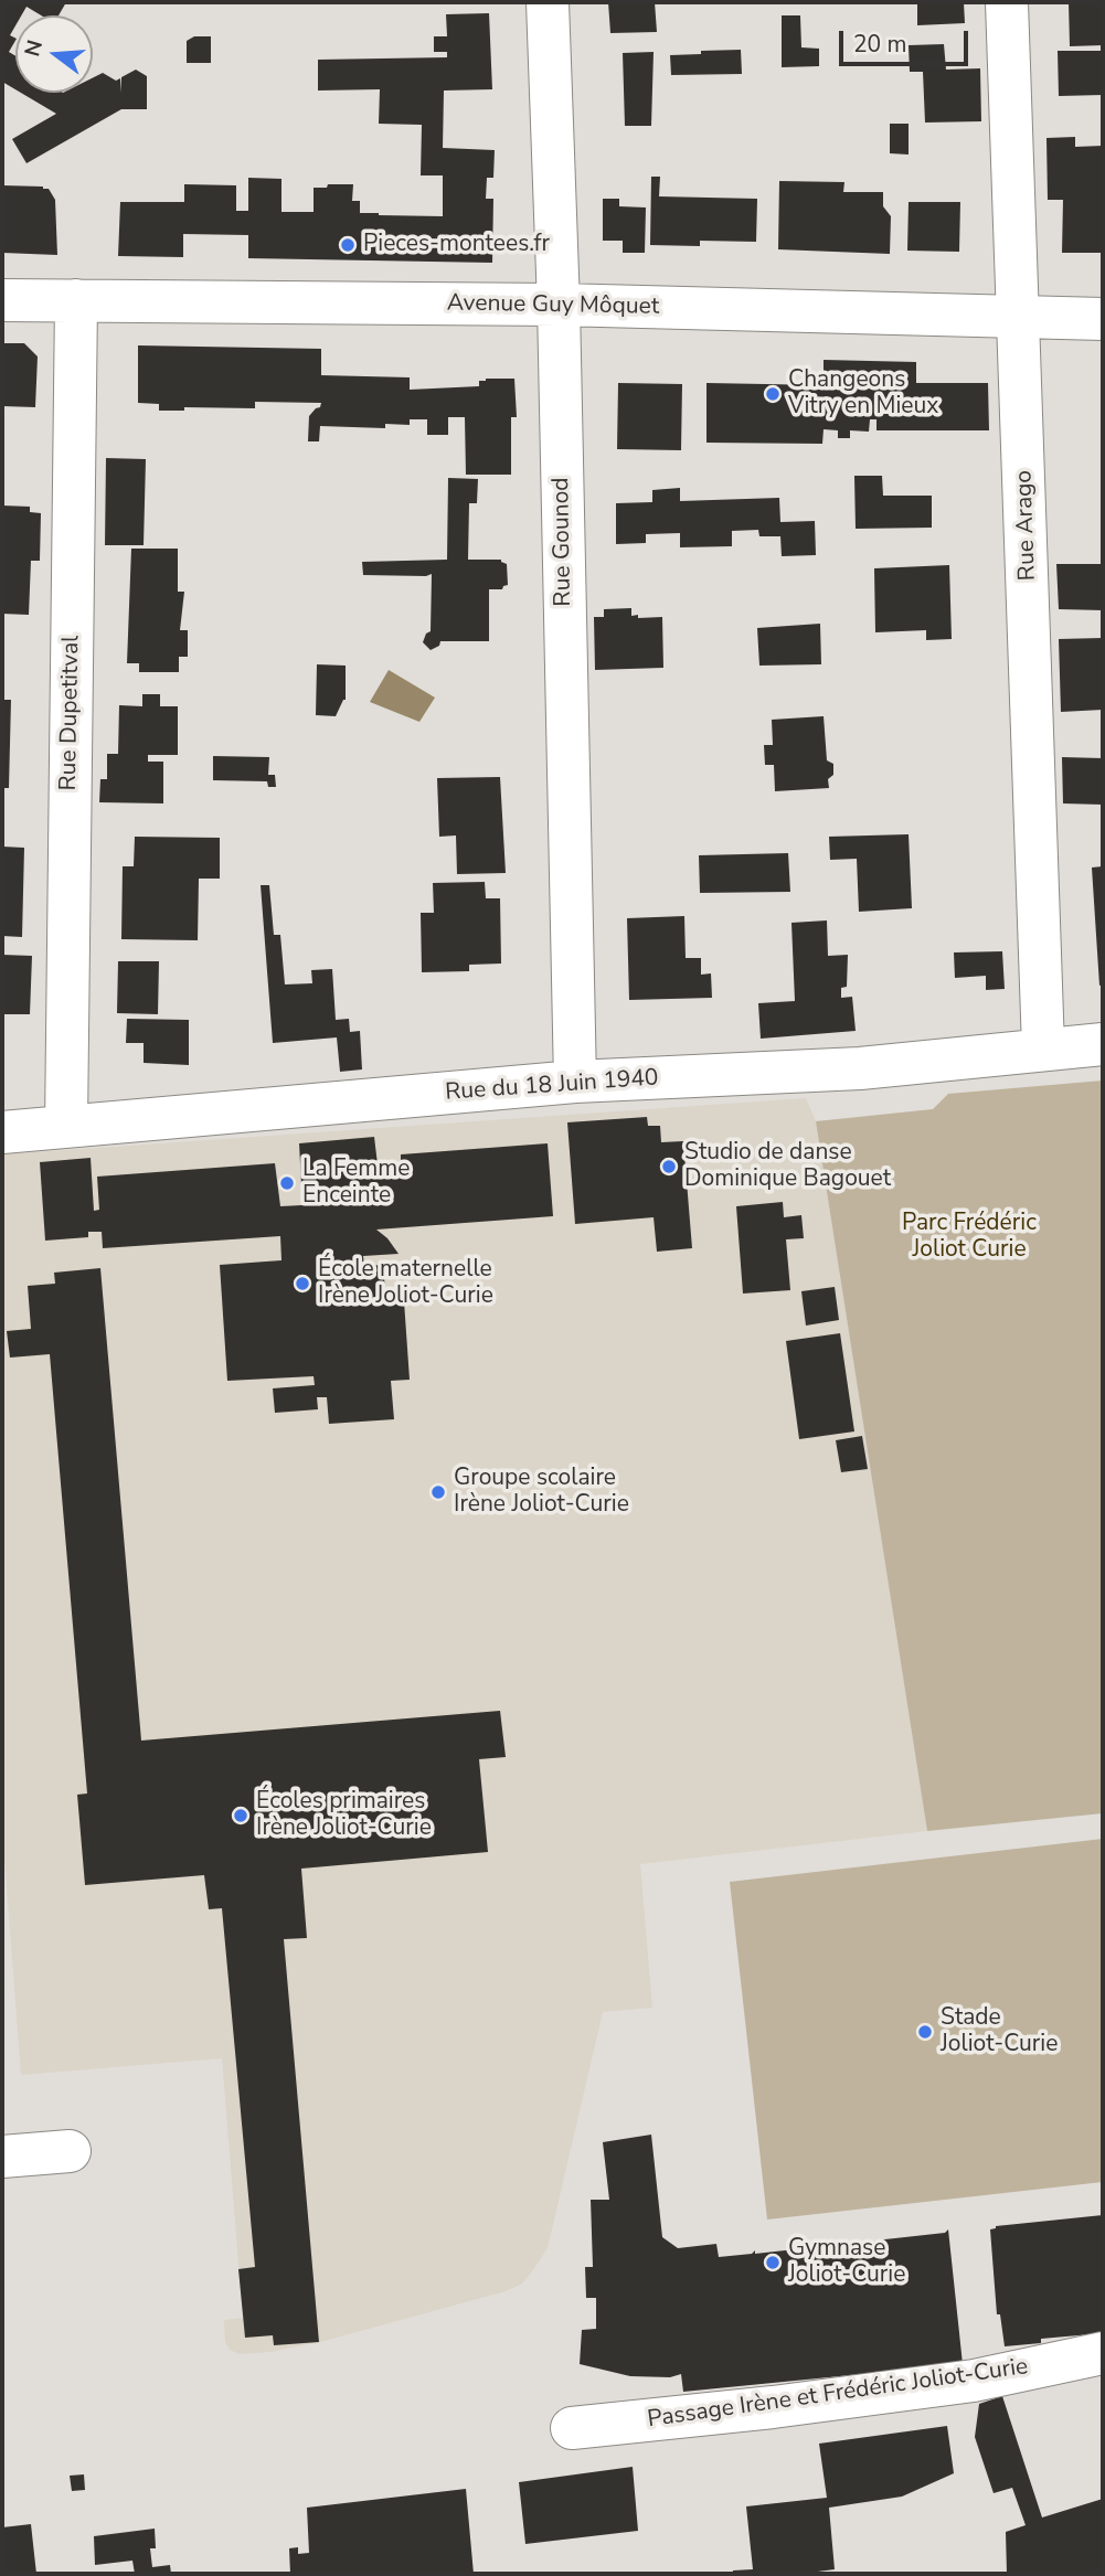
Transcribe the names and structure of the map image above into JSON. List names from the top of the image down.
{
  "streets": {
    "street": [
      "Avenue Guy Môquet",
      "Rue Arago",
      "Rue Gounod",
      "Rue Dupetitval",
      "Rue du 18 Juin 1940",
      "Passage Irène et Frédéric Joliot-Curie"
    ]
  },
  "crossings": [
    ["Avenue Guy Môquet", "Rue Arago"],
    ["Avenue Guy Môquet", "Rue Gounod"],
    ["Avenue Guy Môquet", "Rue Dupetitval"],
    ["Rue Arago", "Rue du 18 Juin 1940"],
    ["Rue Gounod", "Rue du 18 Juin 1940"],
    ["Rue Dupetitval", "Rue du 18 Juin 1940"]
  ],
  "parks": ["Parc Frédéric Joliot Curie"],
  "places": [
    "Pieces-montees.fr",
    "Changeons Vitry en Mieux",
    "Studio de danse Dominique Bagouet",
    "La Femme Enceinte",
    "École maternelle Irène Joliot-Curie",
    "Groupe scolaire Irène Joliot-Curie",
    "Écoles primaires Irène Joliot-Curie",
    "Stade Joliot-Curie",
    "Gymnase Joliot-Curie"
  ],
  "scale_bar": "20 m",
  "north": "left"
}
